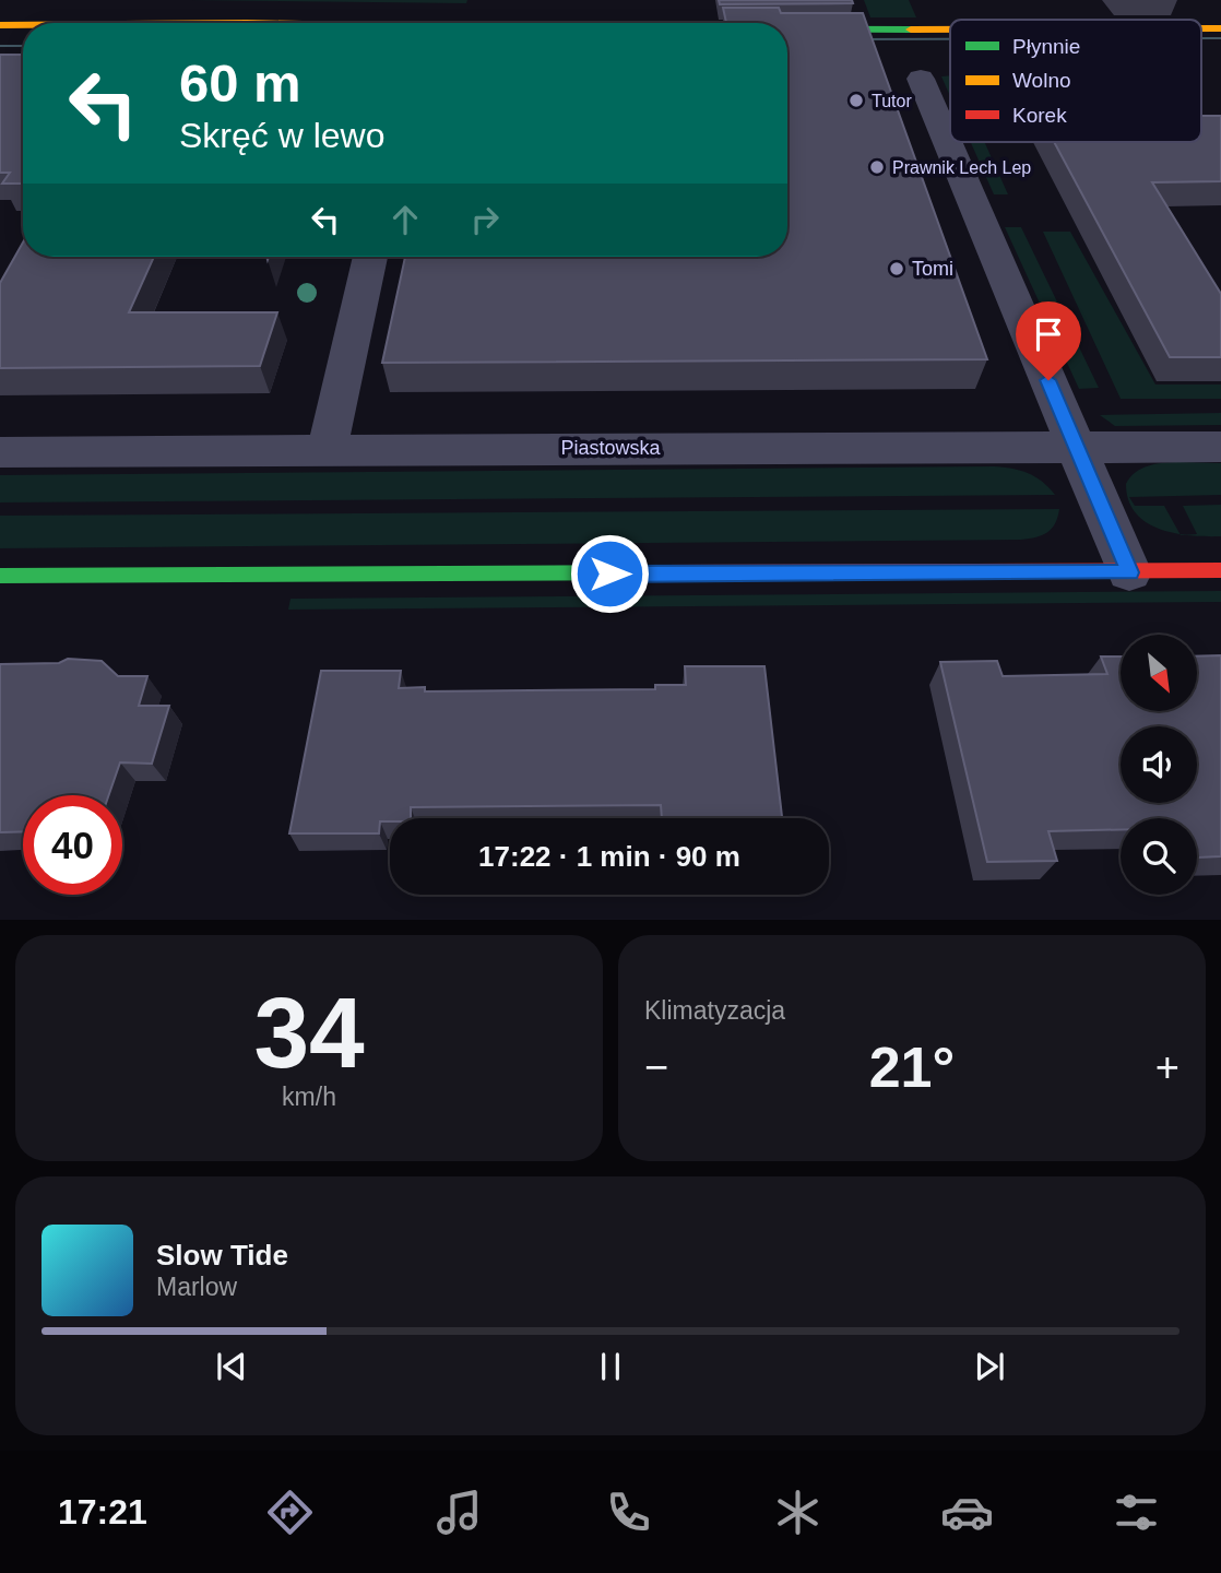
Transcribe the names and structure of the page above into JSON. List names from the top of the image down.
{
  "streets": {
    "street": ["Piastowska"]
  },
  "places": ["Tutor", "Prawnik Lech Lep", "Tomi"],
  "legend": ["Płynnie", "Wolno", "Korek"],
  "north": "bottom right",
  "page": {
    "turn": ["60 m", "Skręć w lewo"],
    "limit": "40",
    "trip": "17:22 · 1 min · 90 m",
    "tile": [
      ["34", "km/h"],
      "Klimatyzacja"
    ],
    "heat": ["−", "21°", "+"],
    "song": ["Slow Tide", "Marlow"],
    "tabs": "17:21"
  }
}
